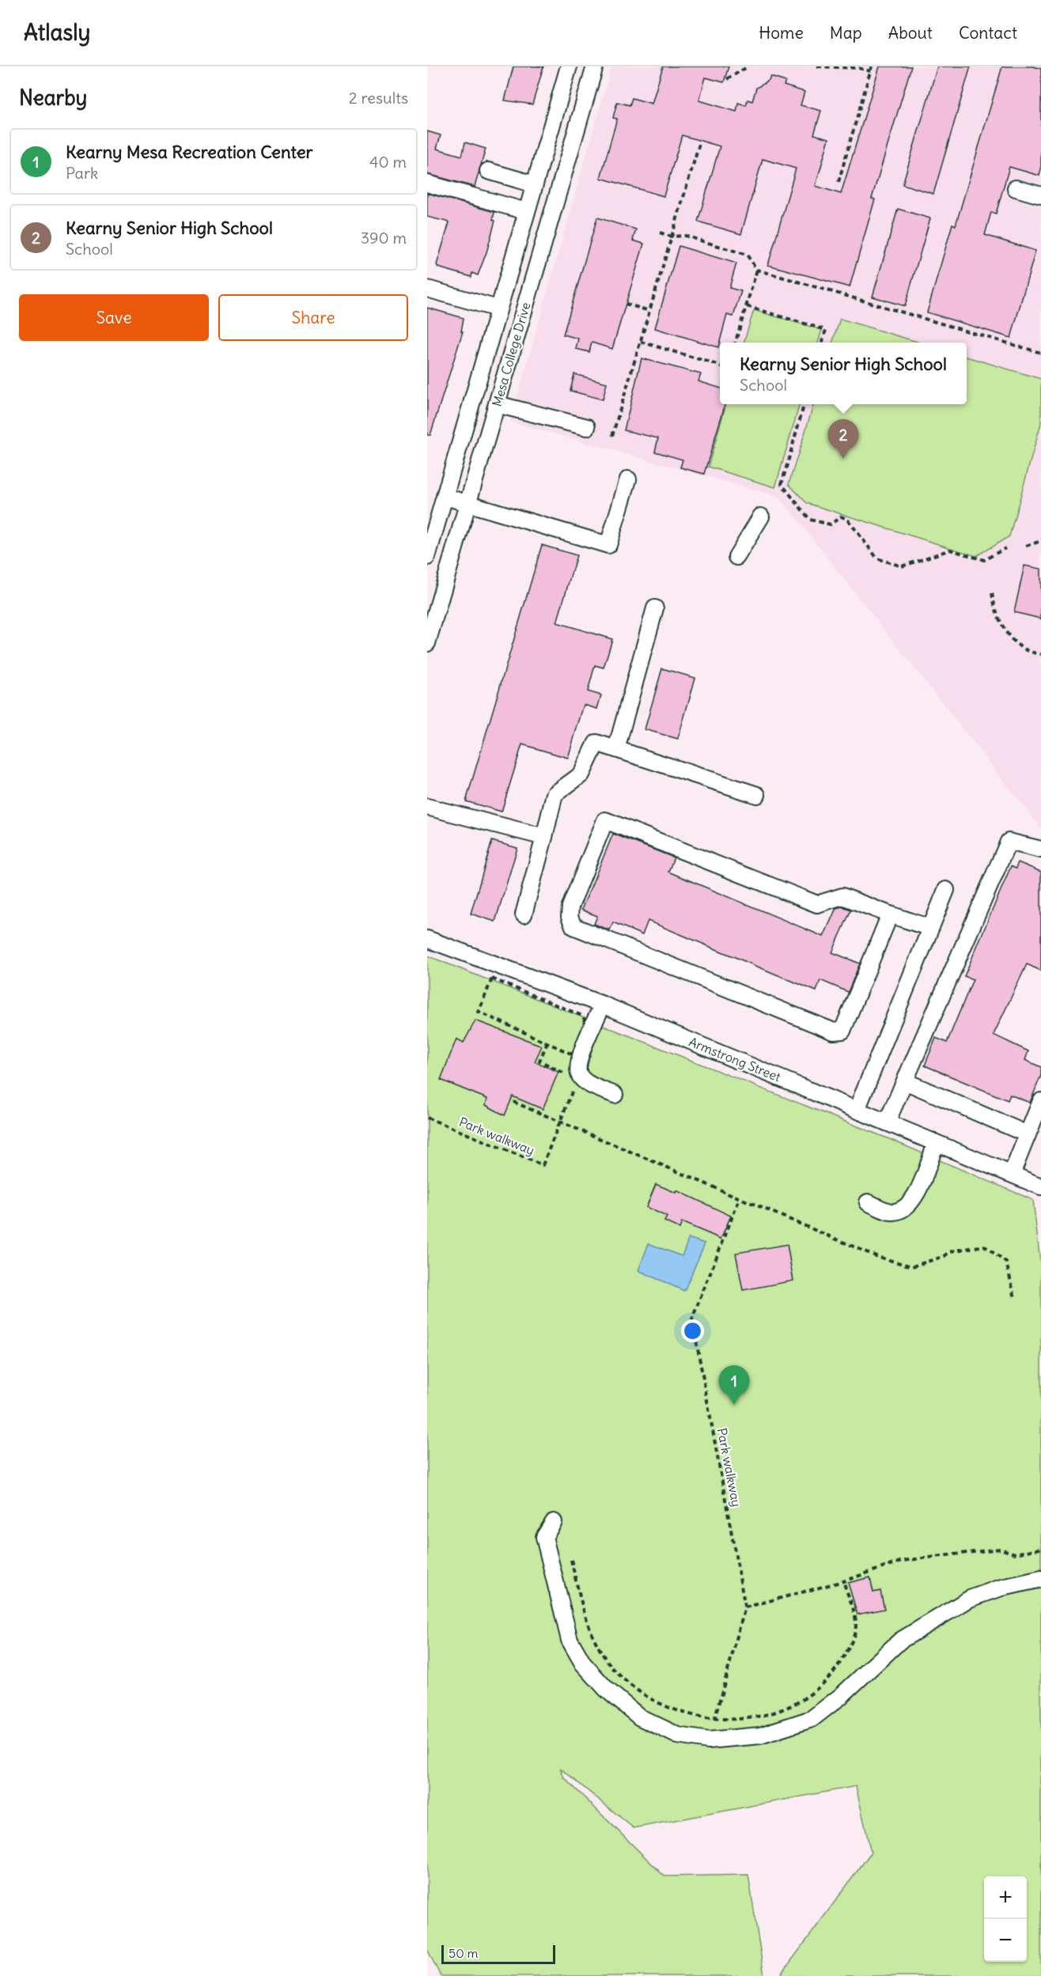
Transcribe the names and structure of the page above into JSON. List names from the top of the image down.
{
  "streets": {
    "street": ["Mesa College Drive", "Armstrong Street"],
    "path": ["Park walkway"]
  },
  "scale_bar": "50 m",
  "page": {
    "header": "Atlasly",
    "nav": [
      "Home",
      "Map",
      "About",
      "Contact"
    ],
    "heading": ["Nearby", "2 results"],
    "list": [
      {
        "mark": "1",
        "name": "Kearny Mesa Recreation Center",
        "note": "Park",
        "value": "40 m"
      },
      {
        "mark": "2",
        "name": "Kearny Senior High School",
        "note": "School",
        "value": "390 m"
      }
    ],
    "buttons": ["Save", "Share"],
    "popup": ["Kearny Senior High School", "School"],
    "pins": ["2", "1"],
    "map_buttons": ["+", "−"],
    "scale": "50 m"
  }
}
